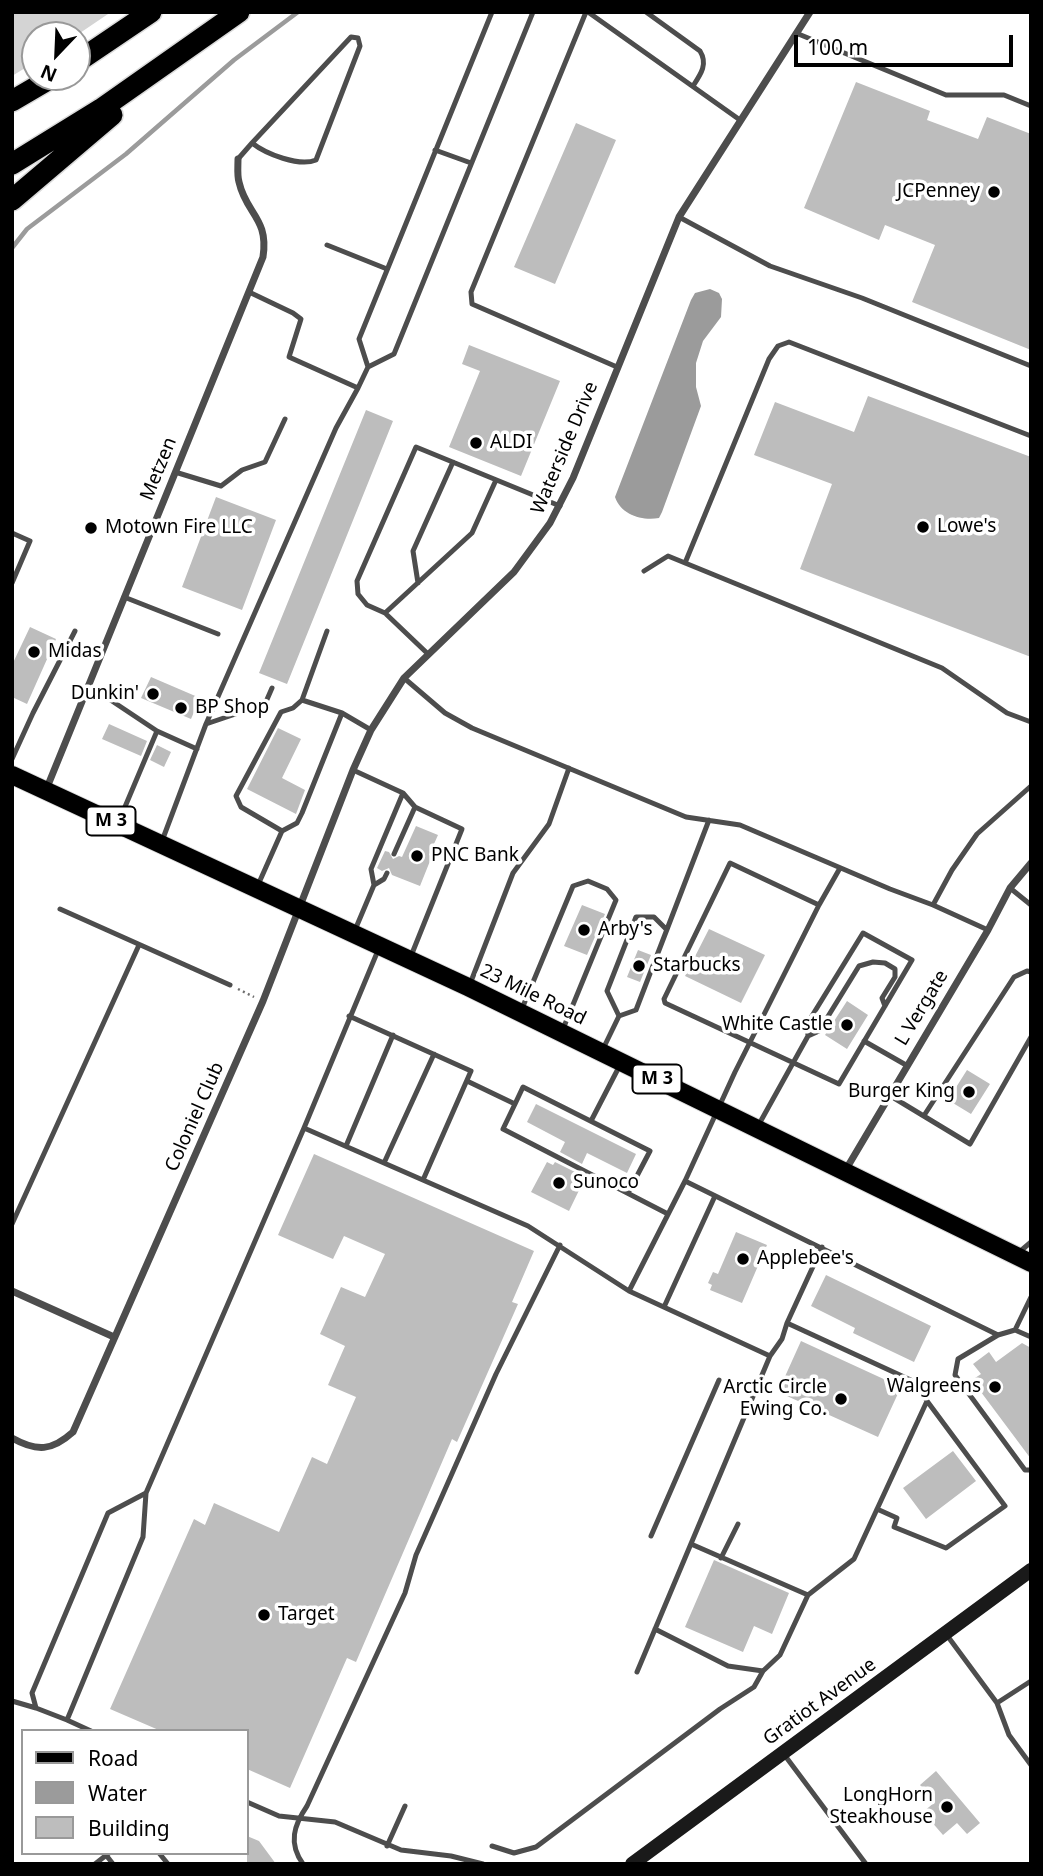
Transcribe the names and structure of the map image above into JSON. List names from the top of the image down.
{
  "streets": {
    "main road": ["M 3", "23 Mile Road", "Gratiot Avenue"],
    "street": [
      "Waterside Drive",
      "Metzen",
      "L Vergate",
      "Coloniel Club"
    ]
  },
  "crossings": [
    ["Waterside Drive", "23 Mile Road"],
    ["Waterside Drive", "Coloniel Club"],
    ["Metzen", "23 Mile Road"],
    ["23 Mile Road", "L Vergate"],
    ["23 Mile Road", "Coloniel Club"]
  ],
  "places": [
    "JCPenney",
    "ALDI",
    "Lowe's",
    "Motown Fire LLC",
    "Midas",
    "Dunkin'",
    "BP Shop",
    "PNC Bank",
    "Arby's",
    "Starbucks",
    "White Castle",
    "Burger King",
    "Sunoco",
    "Applebee's",
    "Walgreens",
    "Arctic Circle Ewing Co.",
    "Target",
    "LongHorn Steakhouse"
  ],
  "legend": ["Road", "Water", "Building"],
  "scale_bar": "100 m",
  "north": "bottom left"
}
